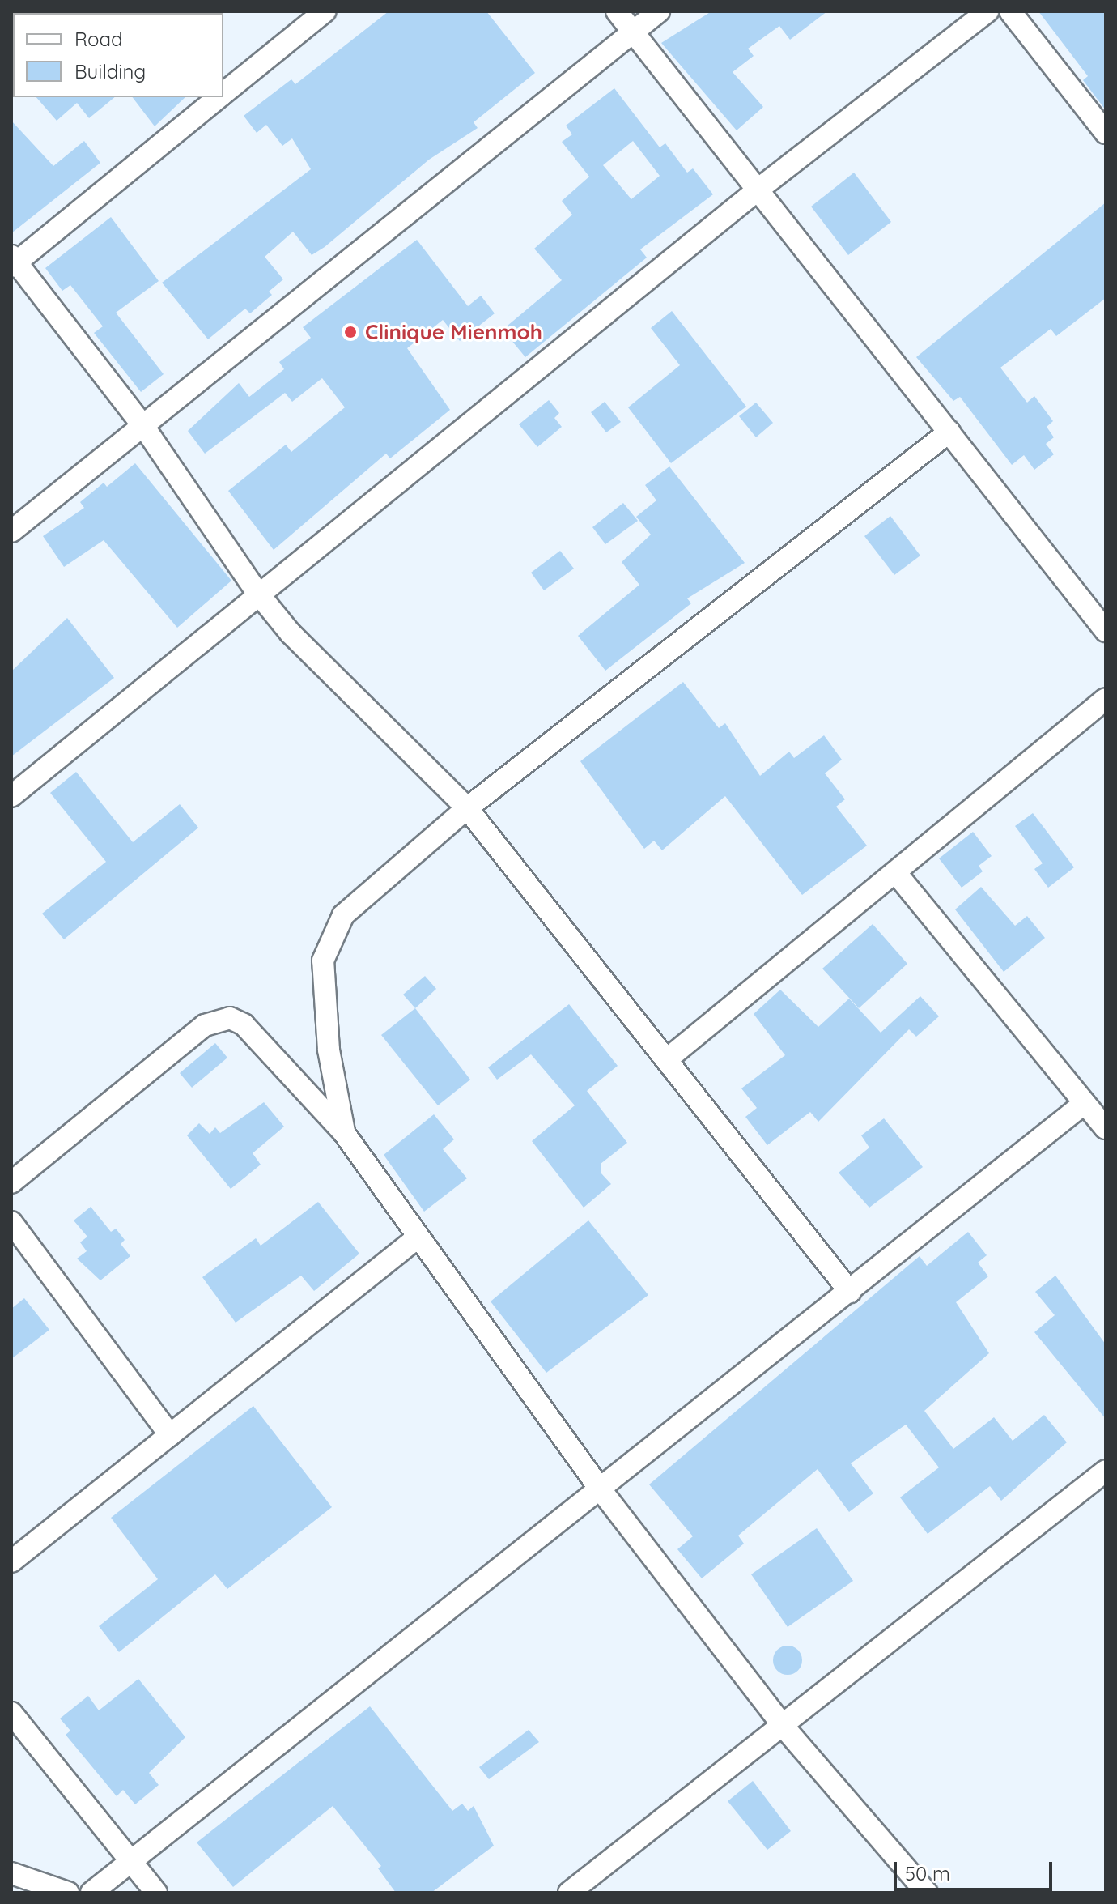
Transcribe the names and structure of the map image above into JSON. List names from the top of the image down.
{
  "places": ["Clinique Mienmoh"],
  "legend": ["Road", "Building"],
  "scale_bar": "50 m"
}
